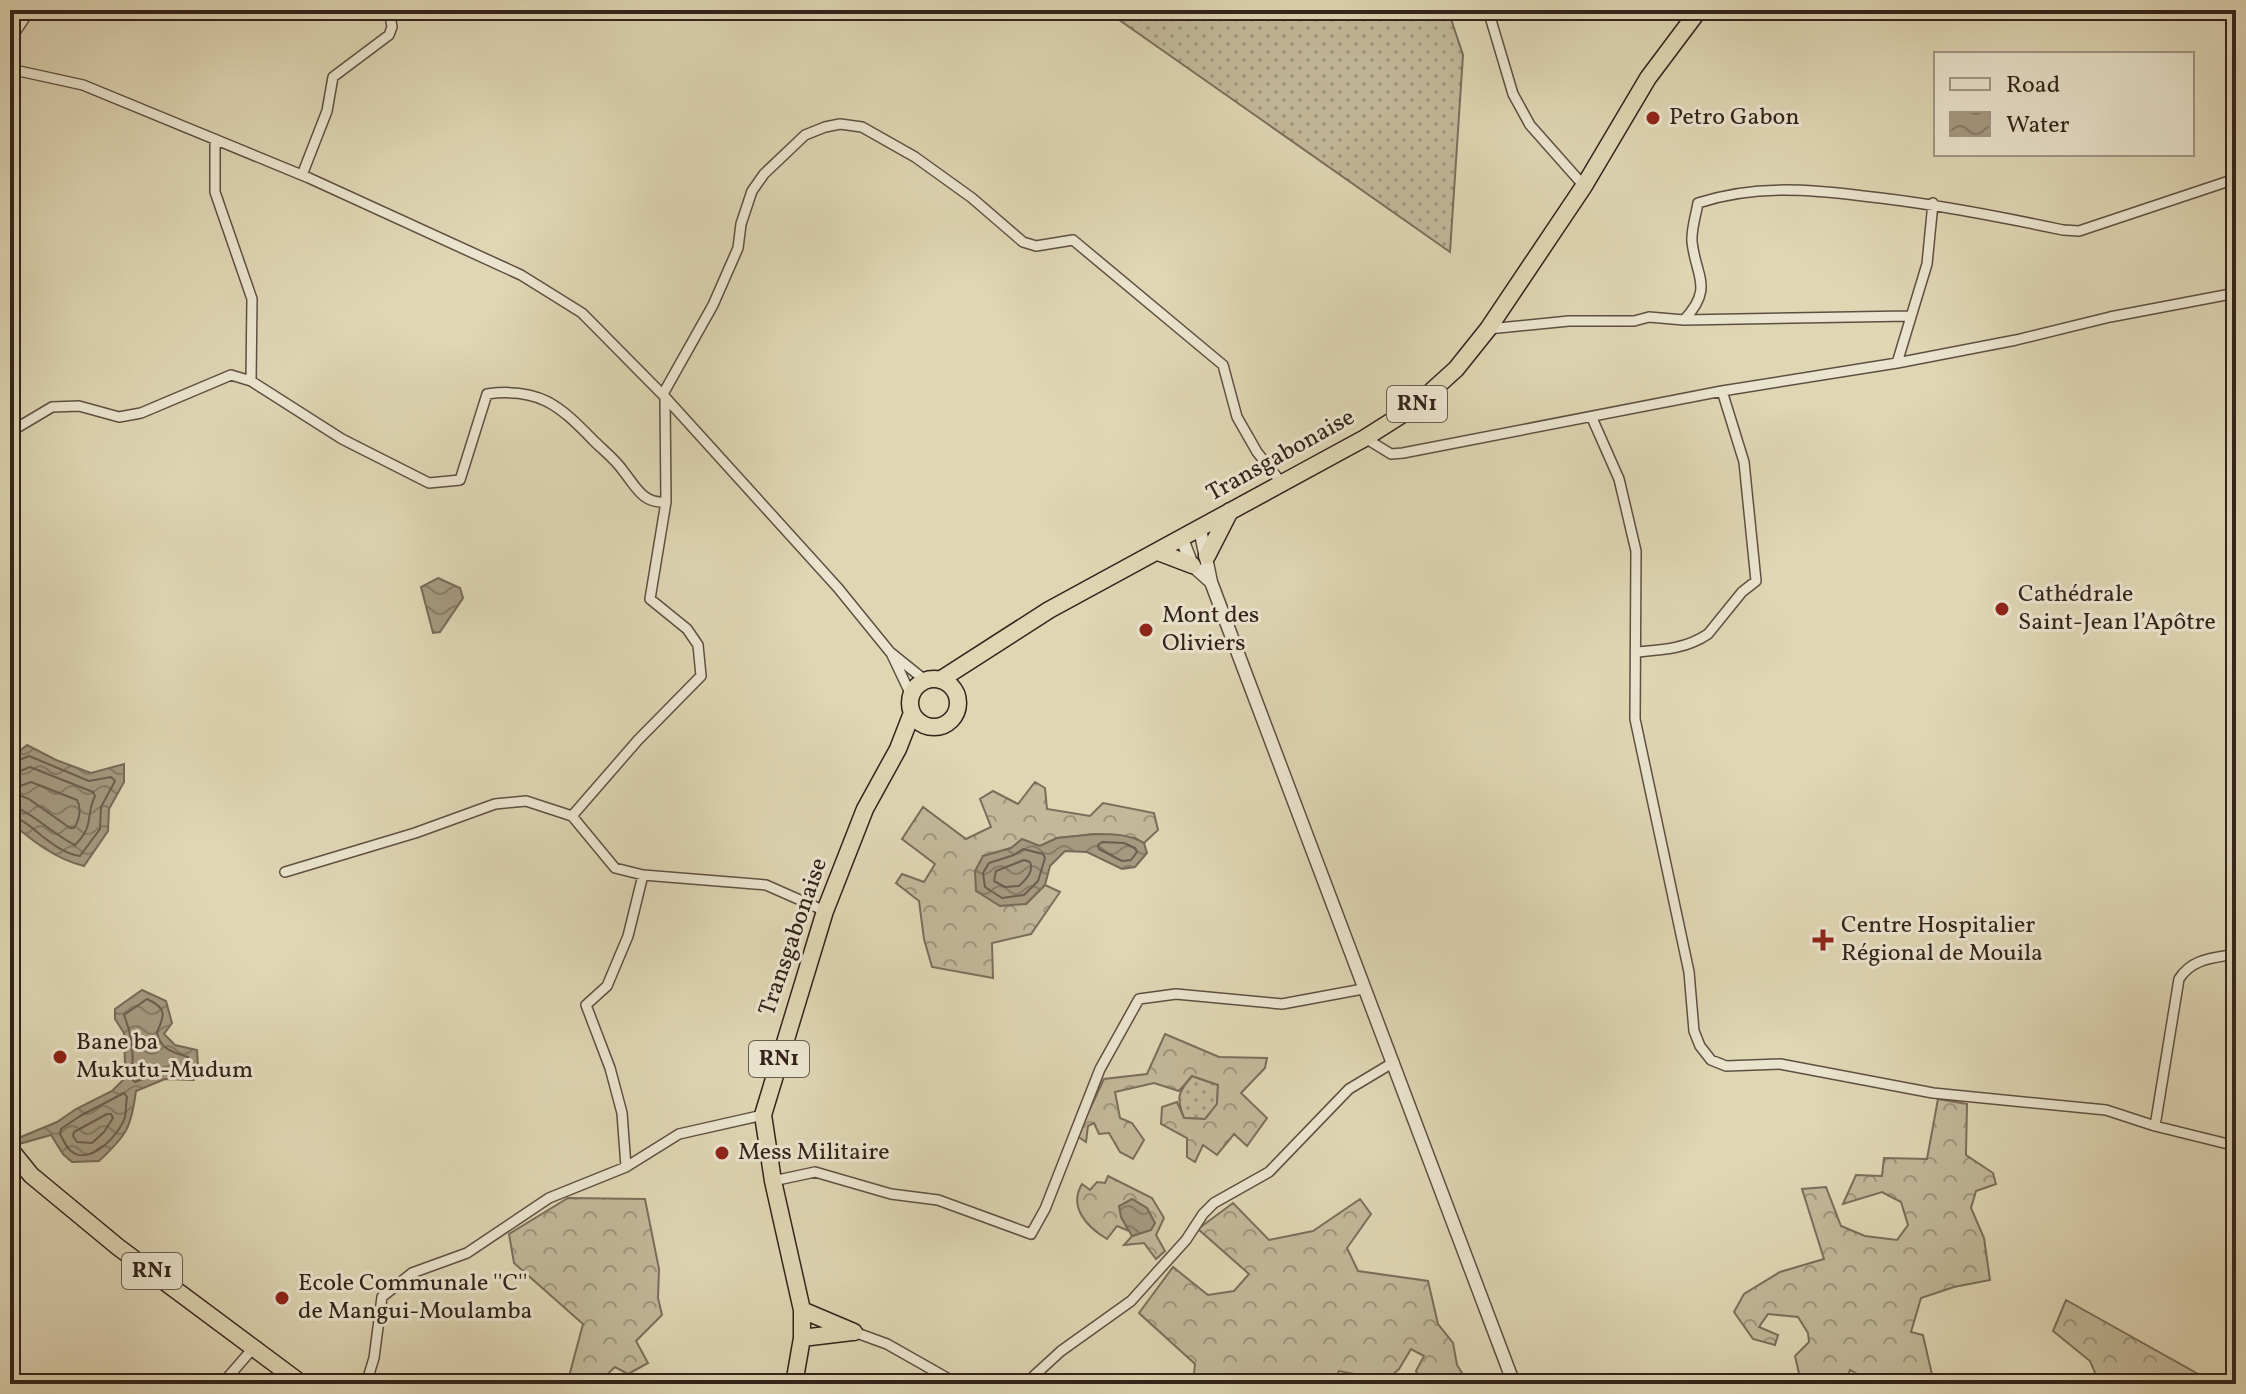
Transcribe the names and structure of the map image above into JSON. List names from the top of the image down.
{
  "streets": {
    "highway": ["RN1", "Transgabonaise"]
  },
  "places": {
    "other": [
      "Petro Gabon",
      "Cathédrale Saint-Jean l’Apôtre",
      "Mont des Oliviers",
      "Bane ba Mukutu-Mudum",
      "Mess Militaire",
      "Ecole Communale ''C'' de Mangui-Moulamba"
    ],
    "health": ["Centre Hospitalier Régional de Mouila"]
  },
  "legend": ["Road", "Water"]
}
